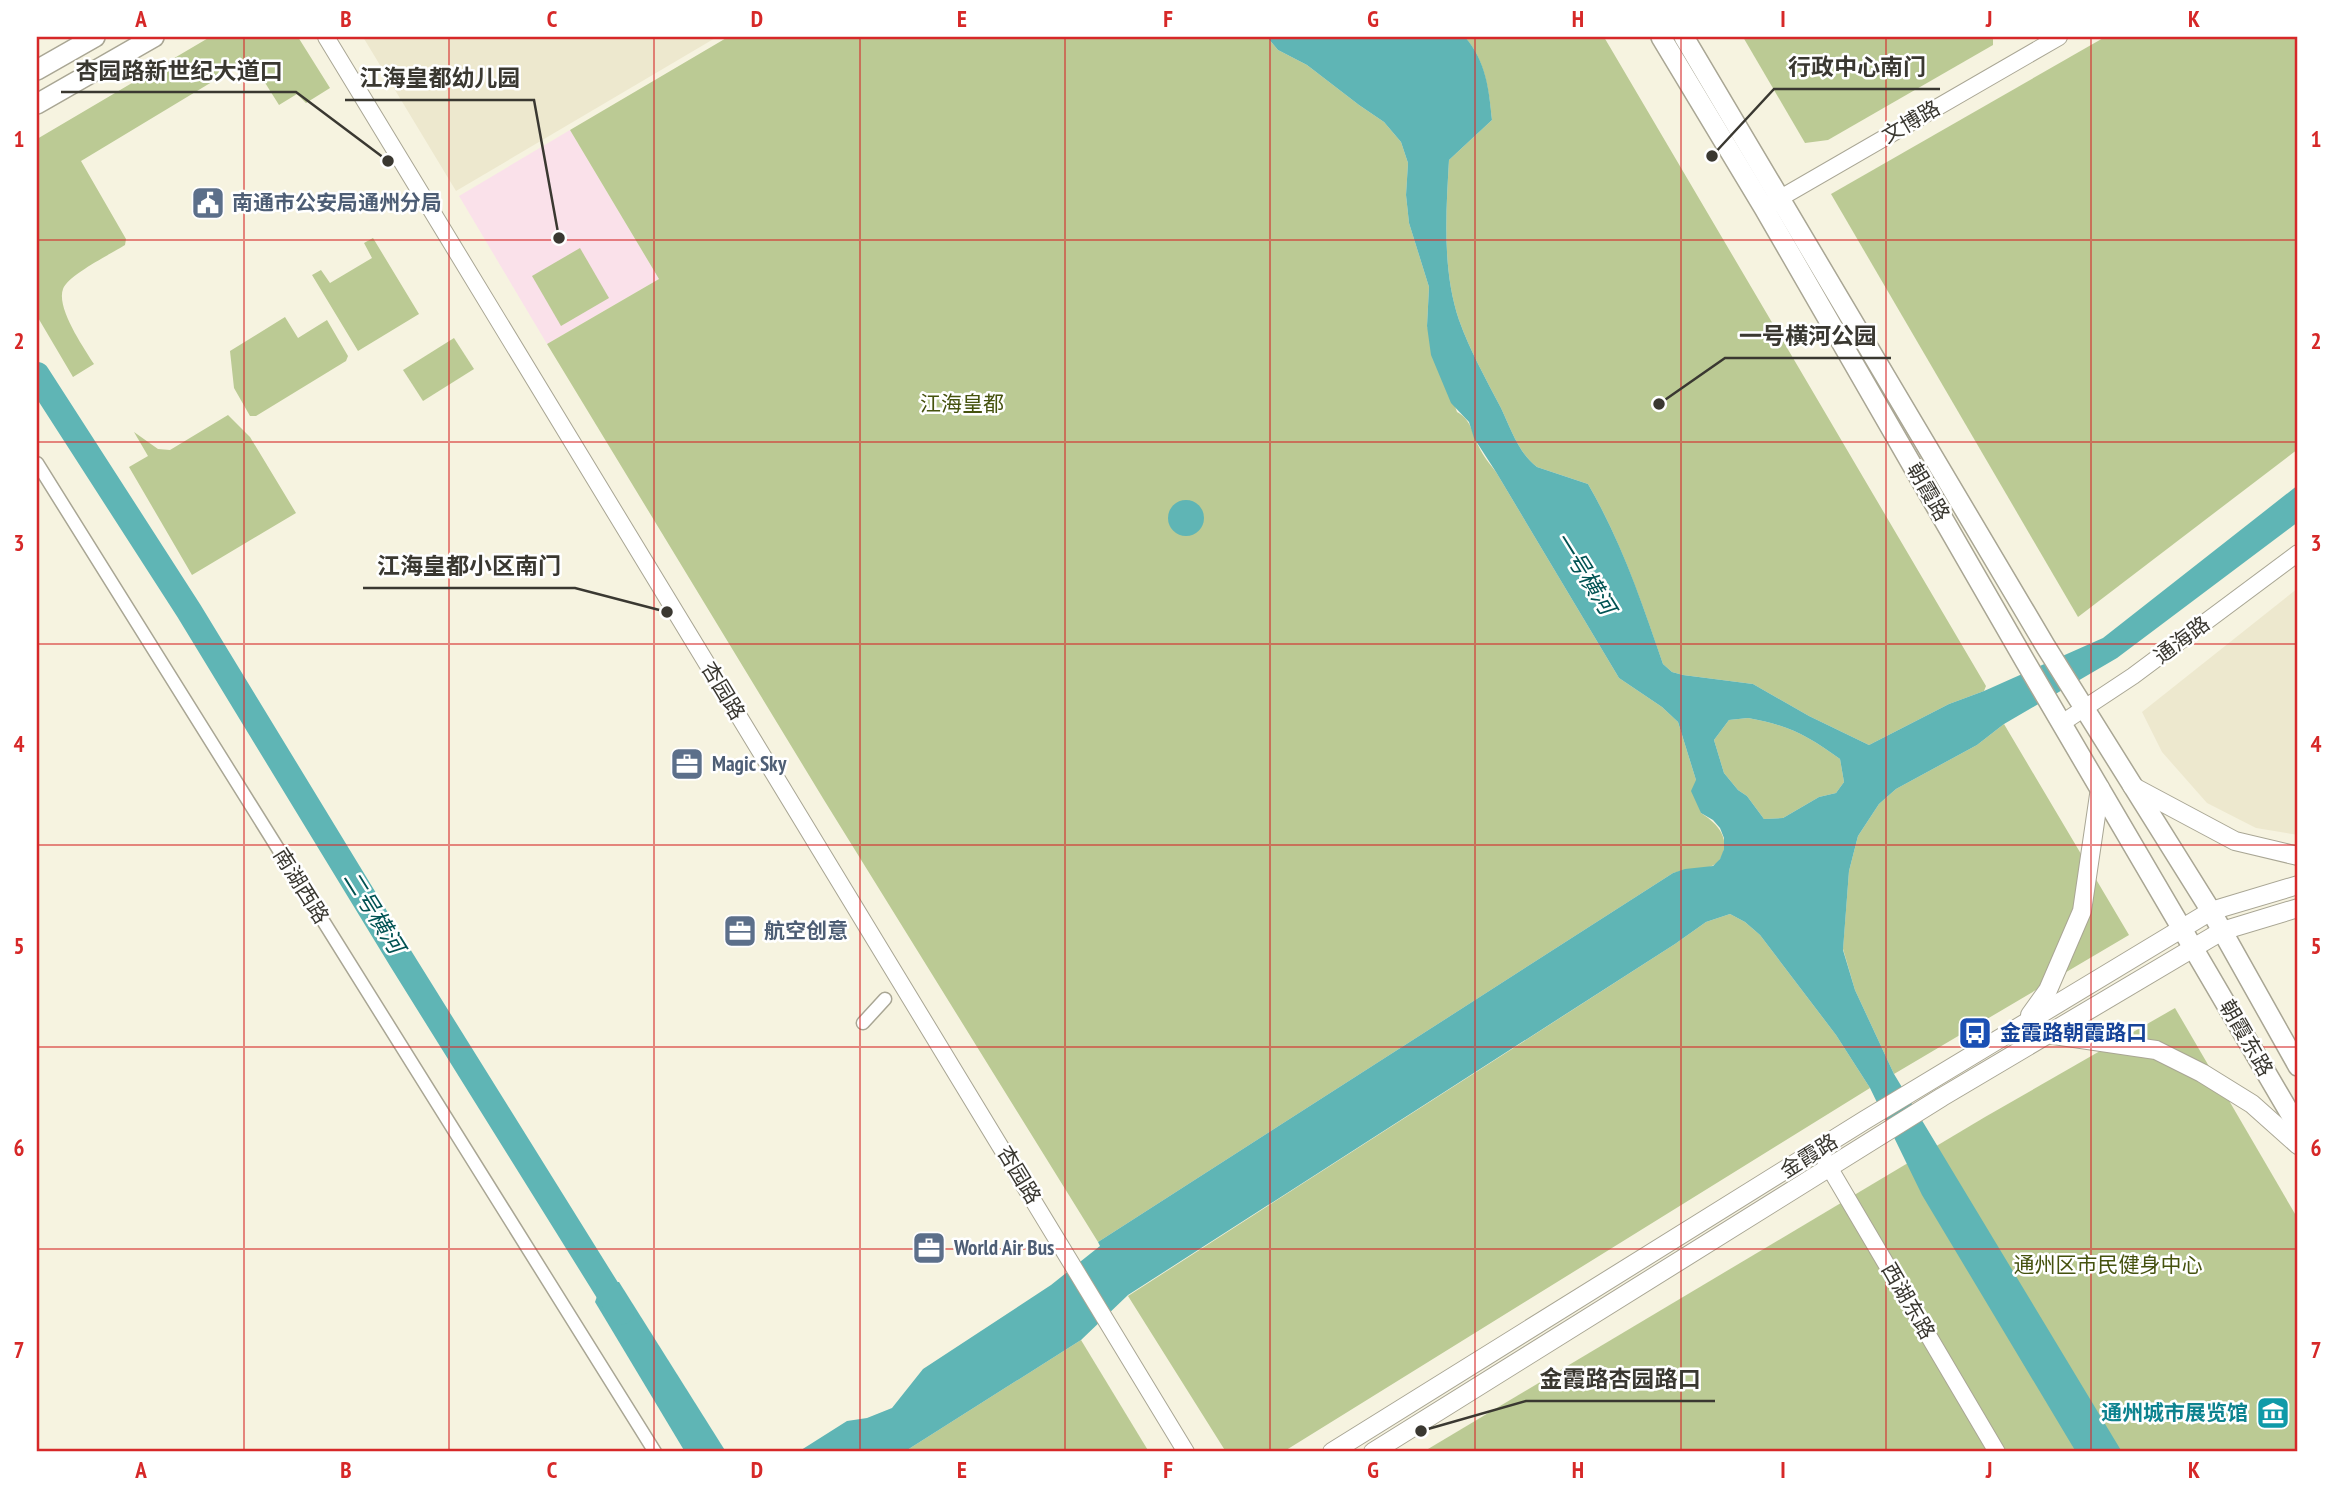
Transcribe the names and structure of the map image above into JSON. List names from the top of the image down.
{
  "streets": {
    "main road": ["朝霞路", "朝霞东路", "金霞路"],
    "street": [
      "文博路",
      "通海路",
      "杏园路",
      "南湖西路",
      "西湖东路"
    ]
  },
  "crossings": [
    ["文博路", "朝霞路"],
    ["朝霞路", "通海路"],
    ["朝霞路", "朝霞东路"],
    ["朝霞路", "金霞路"],
    ["朝霞东路", "金霞路"],
    ["金霞路", "西湖东路"]
  ],
  "water": ["一号横河", "二号横河"],
  "parks": ["江海皇都", "通州区市民健身中心"],
  "places": {
    "other": [
      "行政中心南门",
      "杏园路新世纪大道口",
      "江海皇都幼儿园",
      "一号横河公园",
      "江海皇都小区南门",
      "金霞路杏园路口"
    ],
    "public building": ["南通市公安局通州分局"],
    "office": ["Magic Sky", "航空创意", "World Air Bus"],
    "bus stop": ["金霞路朝霞路口"],
    "museum": ["通州城市展览馆"]
  },
  "grid": {
    "columns": [
      "A",
      "B",
      "C",
      "D",
      "E",
      "F",
      "G",
      "H",
      "I",
      "J",
      "K"
    ],
    "rows": [
      "1",
      "2",
      "3",
      "4",
      "5",
      "6",
      "7"
    ]
  }
}
